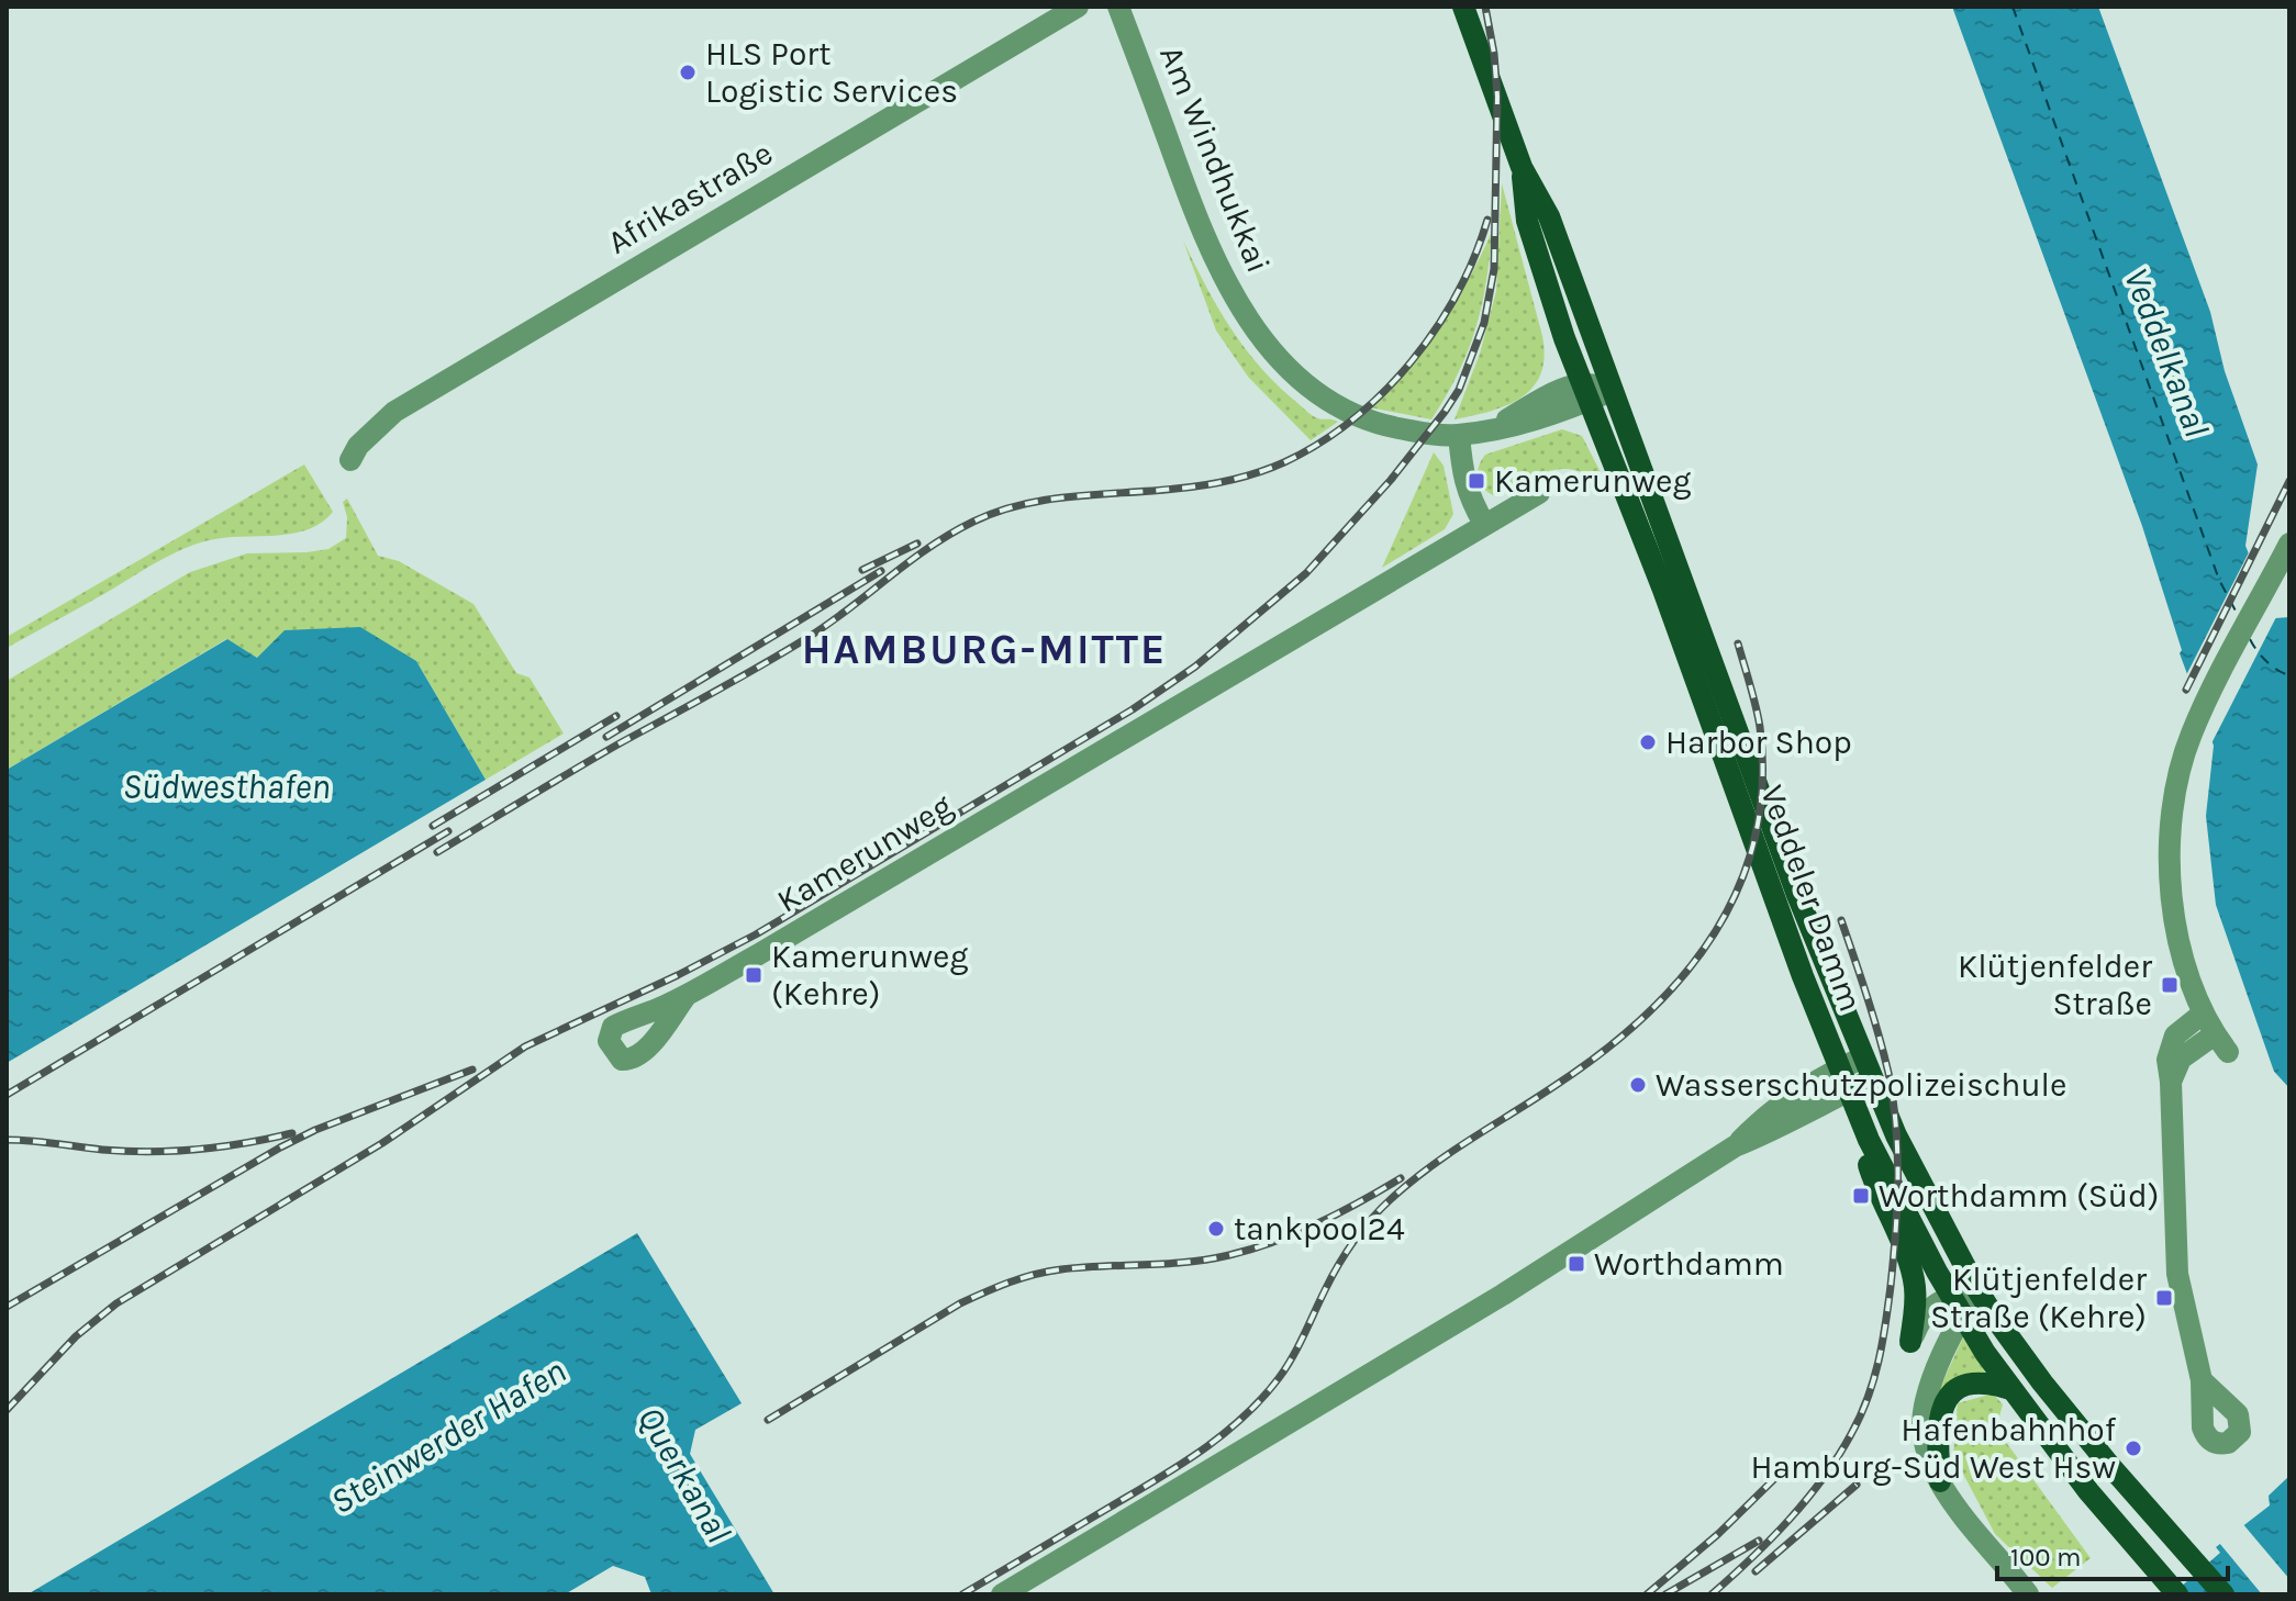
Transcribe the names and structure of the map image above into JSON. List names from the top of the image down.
{
  "streets": {
    "main road": ["Veddeler Damm"],
    "street": ["Am Windhukkai", "Afrikastraße", "Kamerunweg"]
  },
  "crossings": [
    ["Am Windhukkai", "Veddeler Damm"]
  ],
  "districts": ["HAMBURG-MITTE"],
  "water": [
    "Veddelkanal",
    "Südwesthafen",
    "Steinwerder Hafen",
    "Querkanal"
  ],
  "places": {
    "other": [
      "HLS Port Logistic Services",
      "Harbor Shop",
      "Wasserschutzpolizeischule",
      "tankpool24",
      "Hafenbahnhof Hamburg-Süd West Hsw"
    ],
    "transit": [
      "Kamerunweg",
      "Kamerunweg (Kehre)",
      "Klütjenfelder Straße",
      "Worthdamm (Süd)",
      "Worthdamm",
      "Klütjenfelder Straße (Kehre)"
    ]
  },
  "scale_bar": "100 m"
}
